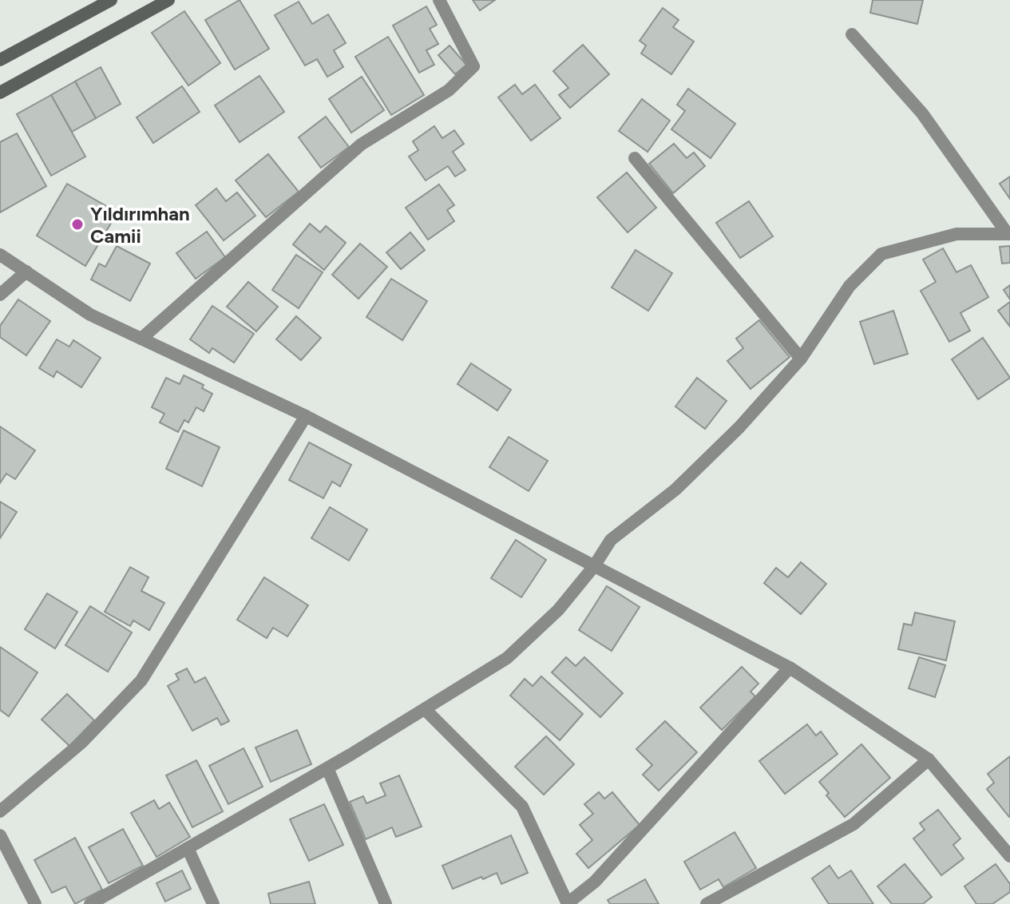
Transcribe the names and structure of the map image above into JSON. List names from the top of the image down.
{
  "places": ["Yıldırımhan Camii"]
}
